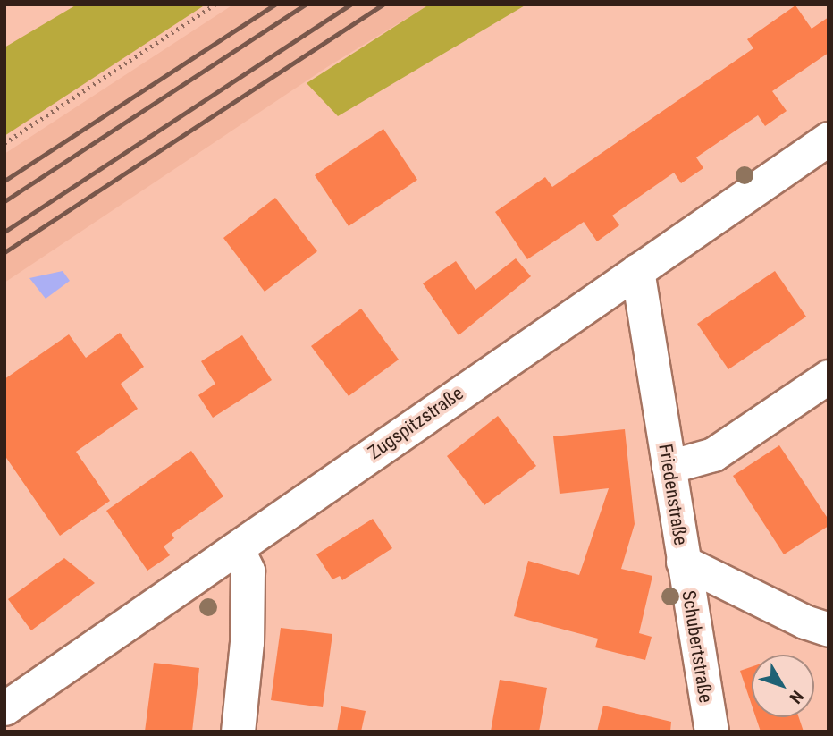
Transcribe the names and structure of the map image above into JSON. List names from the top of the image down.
{
  "streets": {
    "street": ["Zugspitzstraße", "Friedenstraße", "Schubertstraße"]
  },
  "crossings": [
    ["Zugspitzstraße", "Friedenstraße"],
    ["Friedenstraße", "Schubertstraße"]
  ],
  "north": "bottom right"
}
